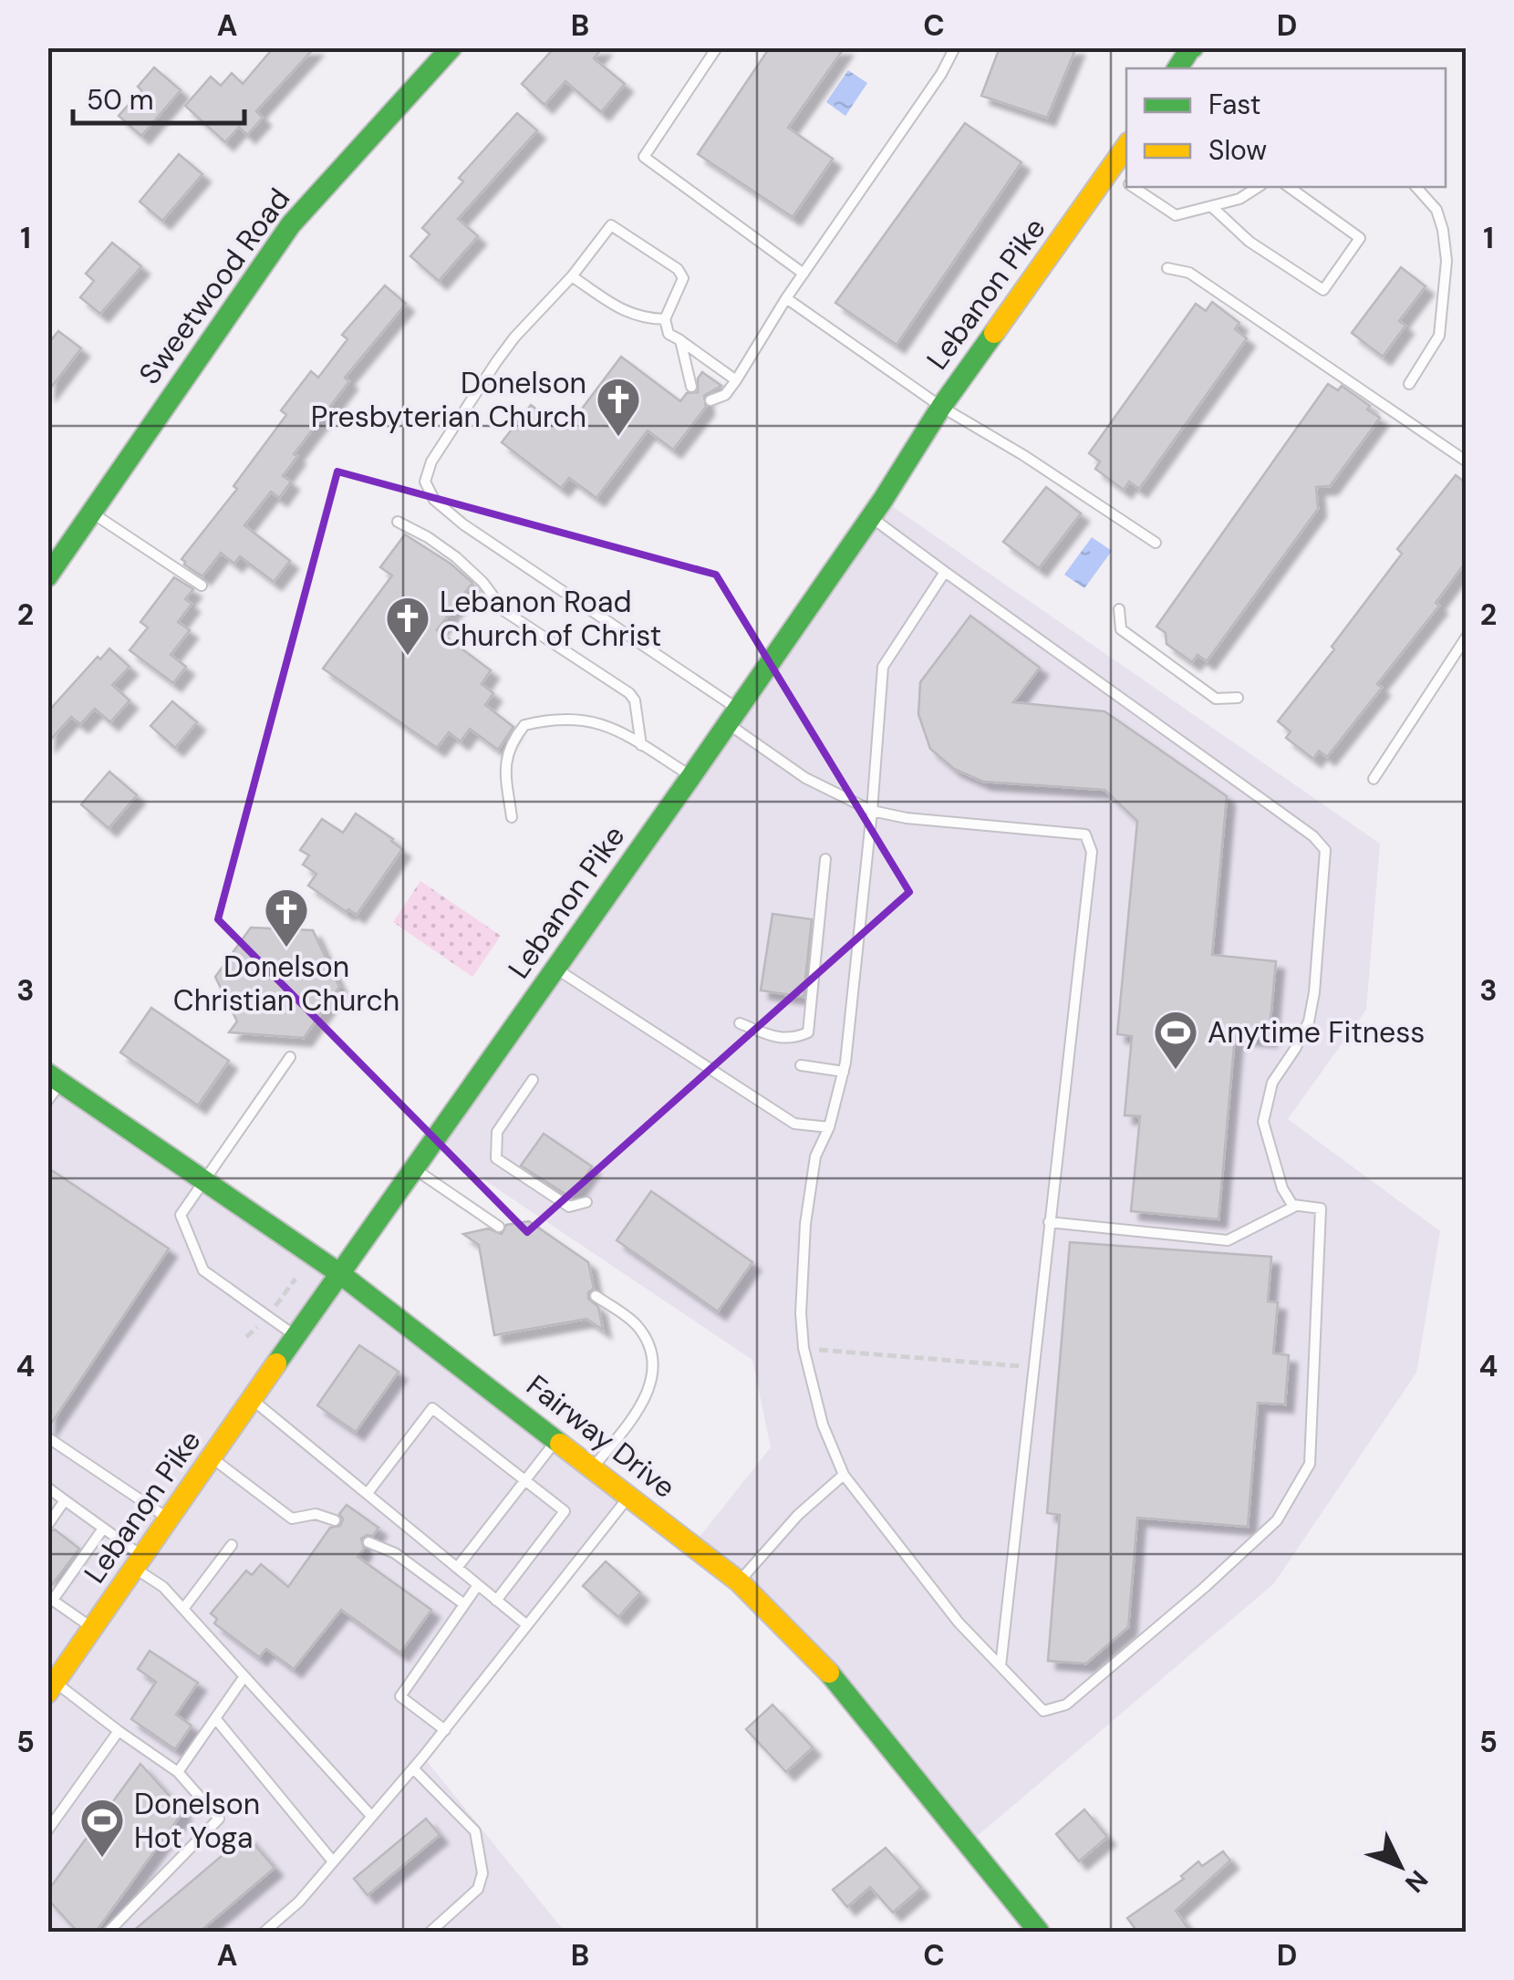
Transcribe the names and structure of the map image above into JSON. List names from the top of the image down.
{
  "streets": {
    "street": ["Sweetwood Road", "Lebanon Pike", "Fairway Drive"]
  },
  "crossings": [
    ["Lebanon Pike", "Fairway Drive"]
  ],
  "places": {
    "church": ["Donelson Presbyterian Church", "Lebanon Road Church of Christ", "Donelson Christian Church"],
    "sports": ["Anytime Fitness", "Donelson Hot Yoga"]
  },
  "legend": ["Fast", "Slow"],
  "scale_bar": "50 m",
  "north": "bottom right",
  "grid": {
    "columns": [
      "A",
      "B",
      "C",
      "D"
    ],
    "rows": [
      "1",
      "2",
      "3",
      "4",
      "5"
    ]
  }
}
